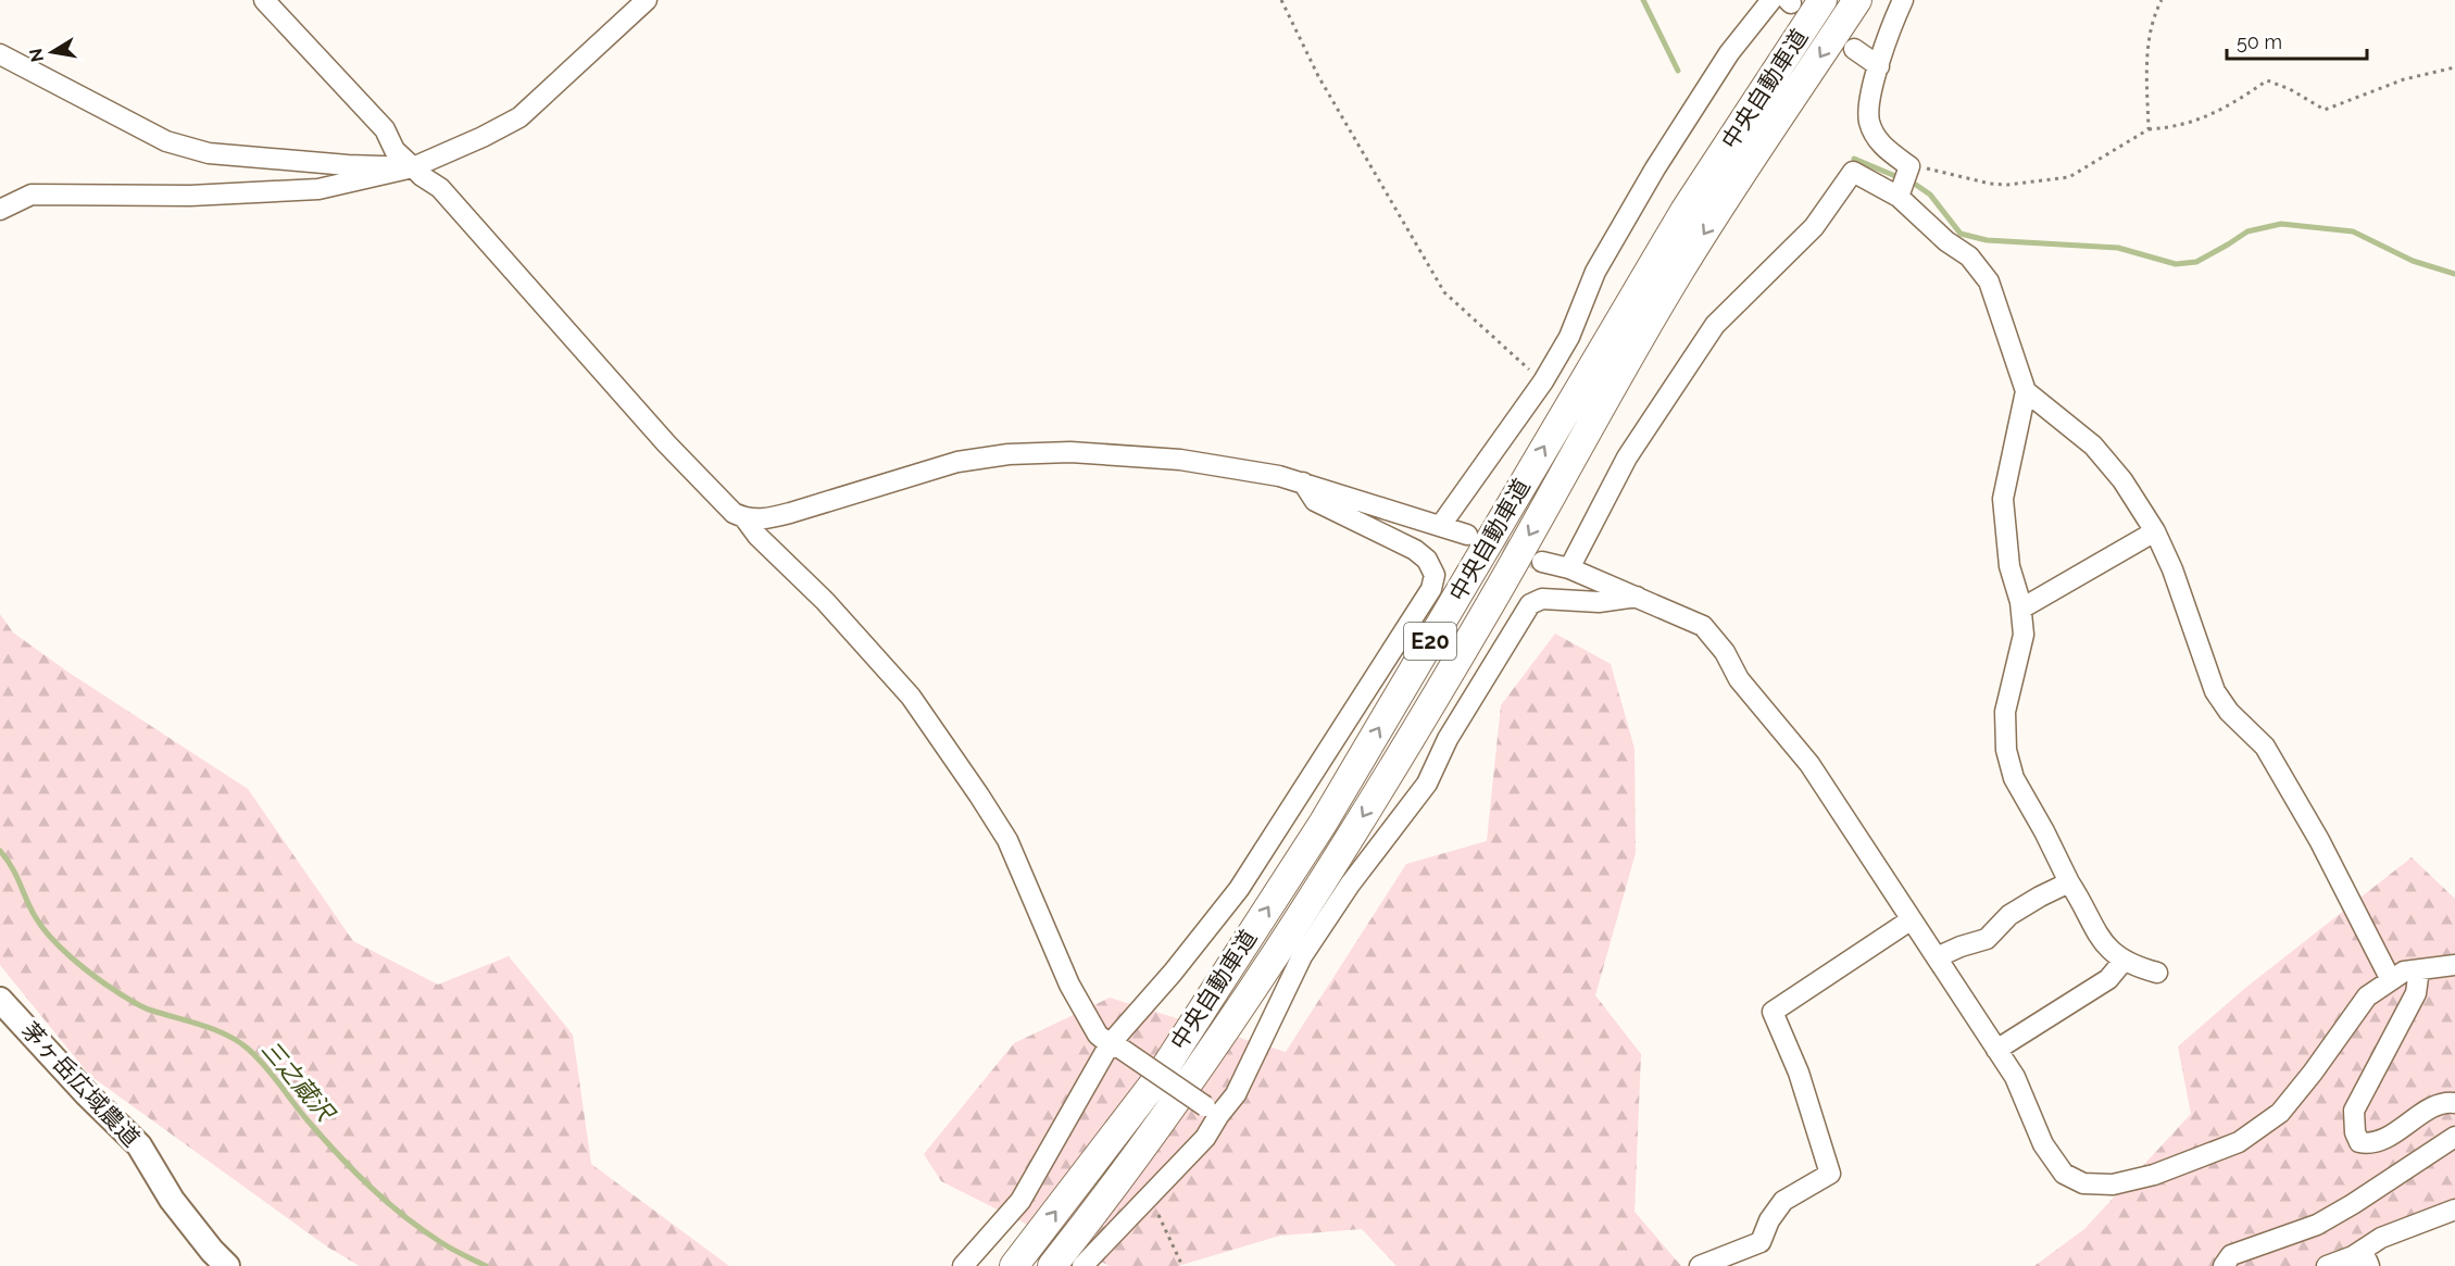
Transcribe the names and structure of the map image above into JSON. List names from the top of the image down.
{
  "streets": {
    "highway": ["中央自動車道", "E20"],
    "main road": ["茅ヶ岳広域農道"]
  },
  "water": ["三之蔵沢"],
  "scale_bar": "50 m",
  "north": "left"
}
